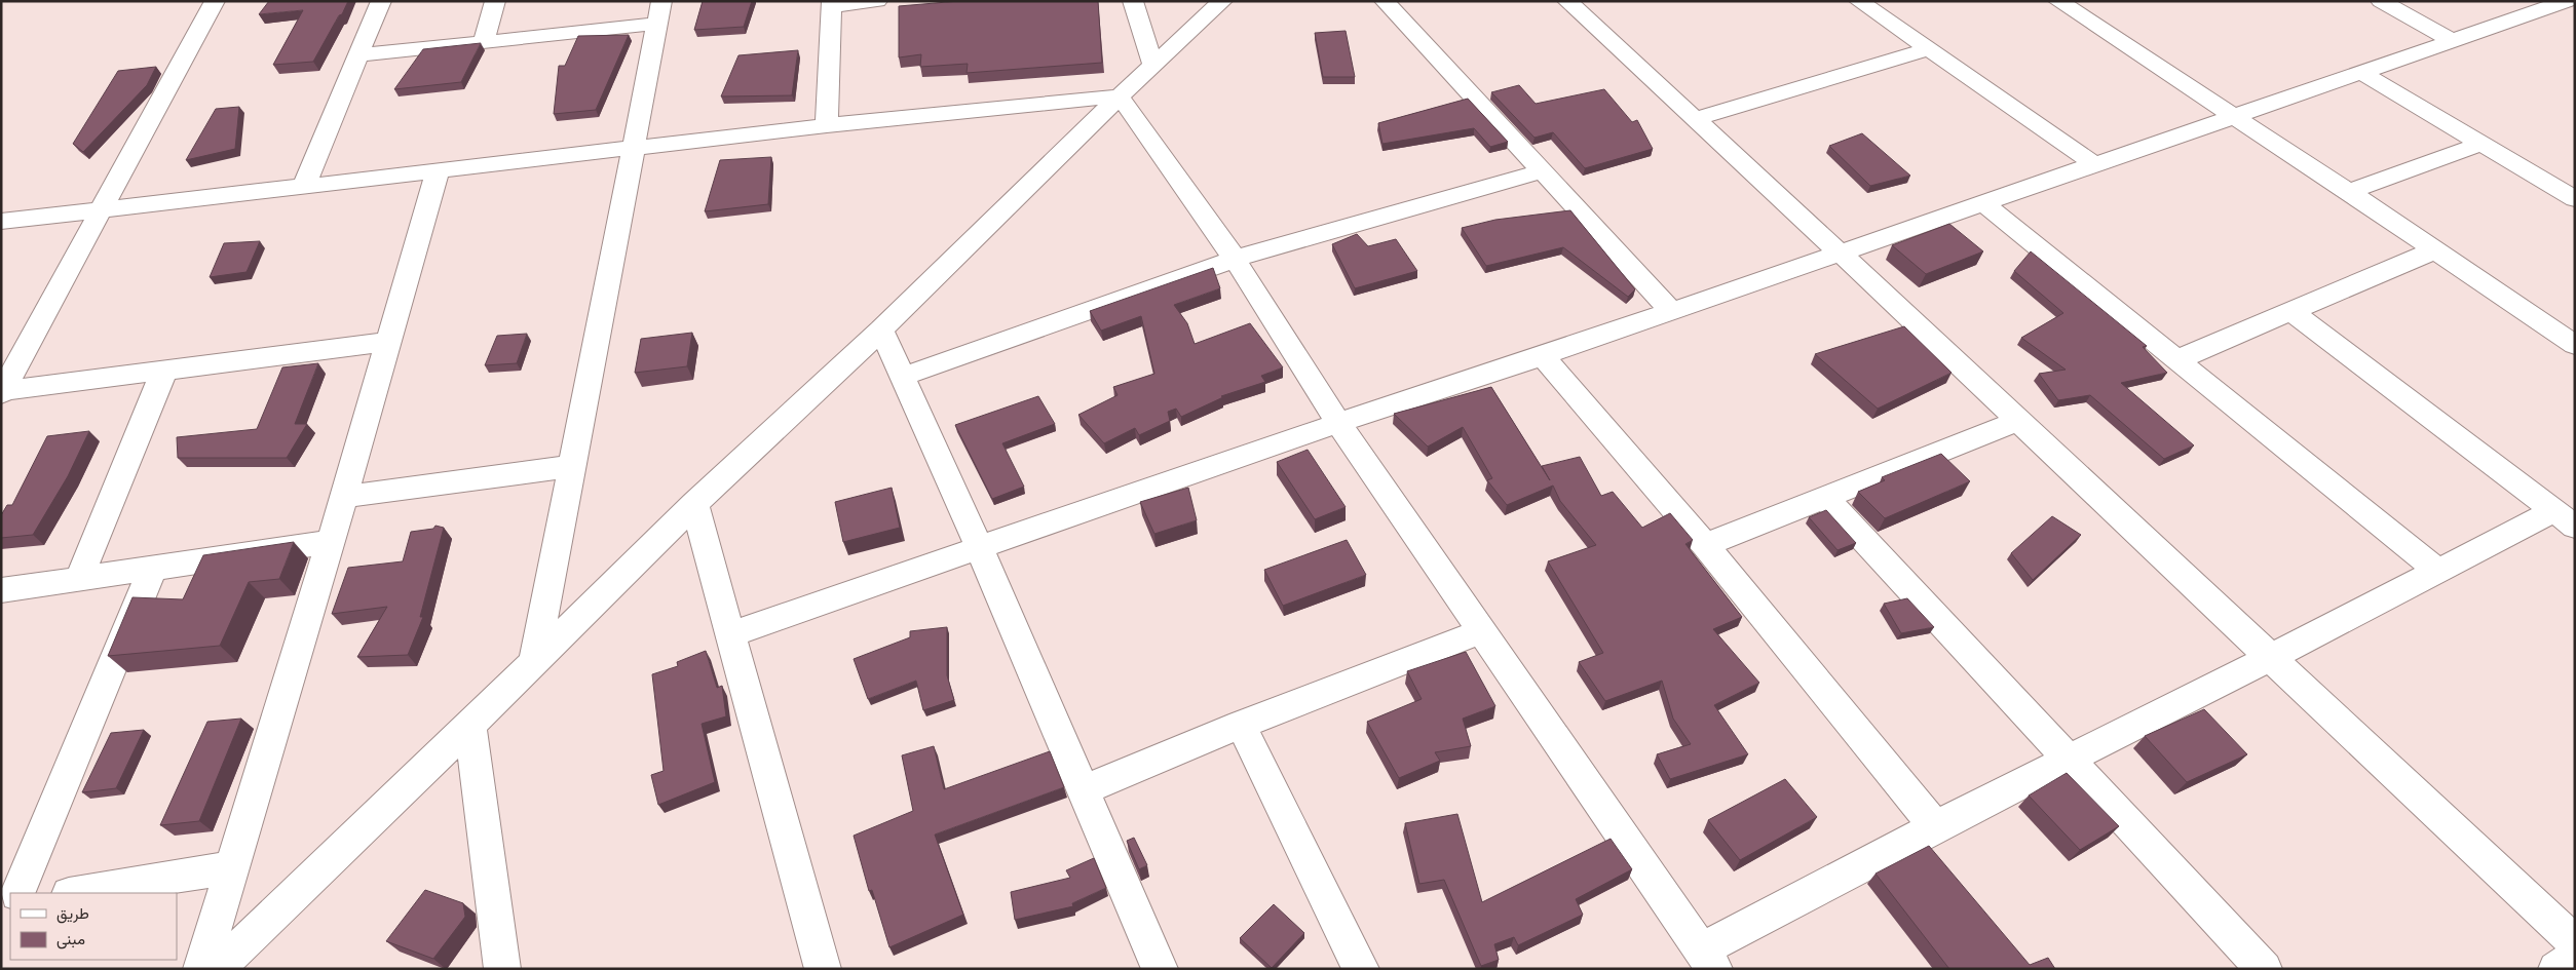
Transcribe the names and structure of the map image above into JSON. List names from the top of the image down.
{
  "legend": ["طريق", "مبنى"]
}
